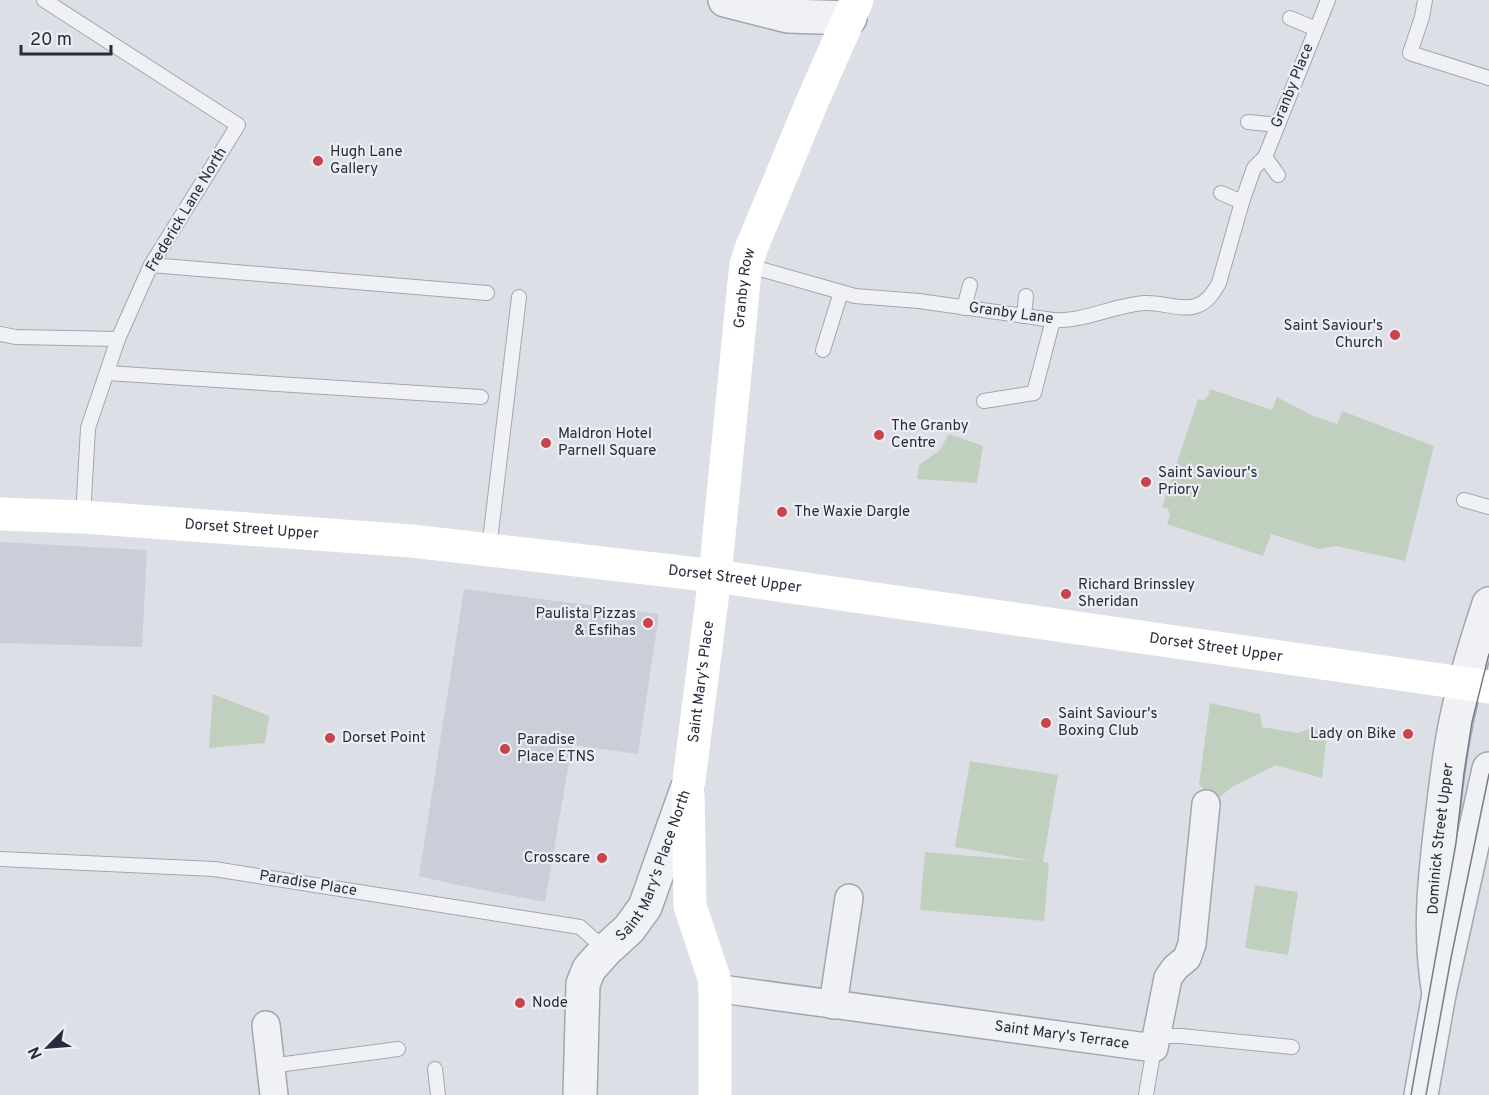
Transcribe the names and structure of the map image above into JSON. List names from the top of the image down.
{
  "streets": {
    "main road": [
      "Granby Row",
      "Dorset Street Upper",
      "Saint Mary's Place",
      "Saint Mary's Place North"
    ],
    "street": ["Dominick Street Upper", "Saint Mary's Terrace"],
    "lane": [
      "Granby Place",
      "Frederick Lane North",
      "Granby Lane",
      "Paradise Place"
    ]
  },
  "crossings": [
    ["Granby Place", "Granby Lane"],
    ["Frederick Lane North", "Dorset Street Upper"],
    ["Granby Row", "Granby Lane"],
    ["Granby Row", "Dorset Street Upper"],
    ["Granby Row", "Saint Mary's Place"],
    ["Dorset Street Upper", "Saint Mary's Place"],
    ["Dorset Street Upper", "Dominick Street Upper"],
    ["Saint Mary's Place", "Saint Mary's Place North"],
    ["Saint Mary's Place North", "Paradise Place"],
    ["Saint Mary's Place North", "Saint Mary's Terrace"]
  ],
  "places": [
    "Hugh Lane Gallery",
    "Saint Saviour's Church",
    "The Granby Centre",
    "Maldron Hotel Parnell Square",
    "Saint Saviour's Priory",
    "The Waxie Dargle",
    "Richard Brinssley Sheridan",
    "Paulista Pizzas & Esfihas",
    "Saint Saviour's Boxing Club",
    "Lady on Bike",
    "Dorset Point",
    "Paradise Place ETNS",
    "Crosscare",
    "Node"
  ],
  "scale_bar": "20 m",
  "north": "bottom left"
}
